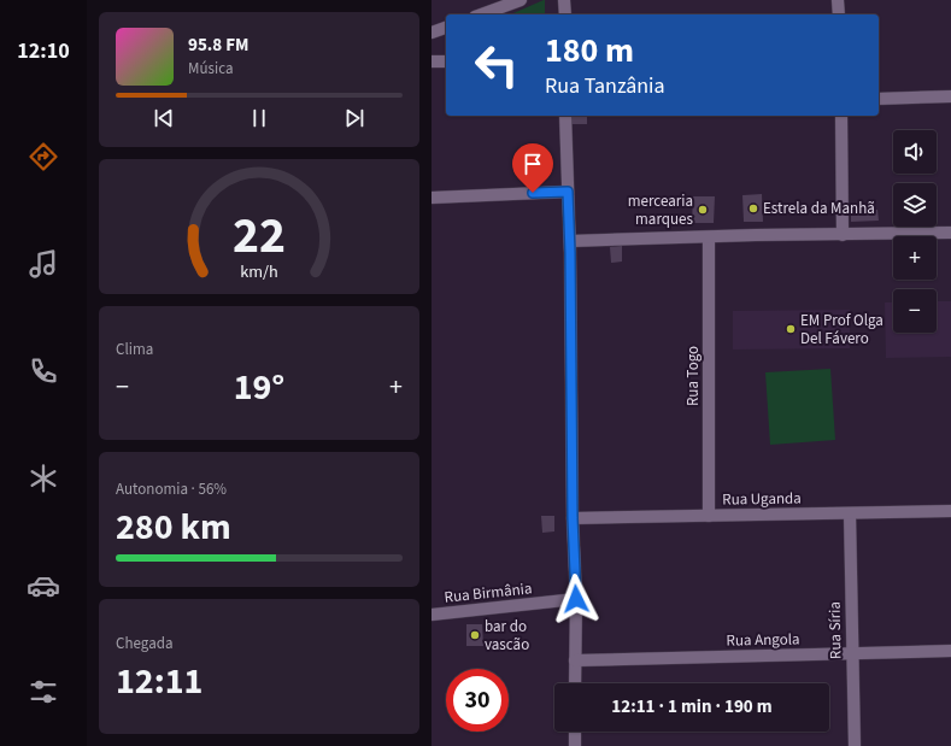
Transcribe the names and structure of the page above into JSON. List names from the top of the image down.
{
  "streets": {
    "street": [
      "Rua Togo",
      "Rua Uganda",
      "Rua Birmânia",
      "Rua Síria",
      "Rua Angola"
    ]
  },
  "crossings": [
    ["Rua Togo", "Rua Uganda"],
    ["Rua Uganda", "Rua Síria"],
    ["Rua Síria", "Rua Angola"]
  ],
  "places": [
    "Estrela da Manhã",
    "mercearia marques",
    "EM Prof Olga Del Fávero",
    "bar do vascão"
  ],
  "page": {
    "tabs": "12:10",
    "turn": ["180 m", "Rua Tanzânia"],
    "song": ["95.8 FM", "Música"],
    "map_buttons": ["+", "−"],
    "tile": [
      "Clima",
      ["Autonomia · 56%", "280 km"],
      ["Chegada", "12:11"]
    ],
    "heat": ["−", "19°", "+"],
    "limit": "30",
    "trip": "12:11 · 1 min · 190 m",
    "gauge": ["22", "km/h"]
  }
}
